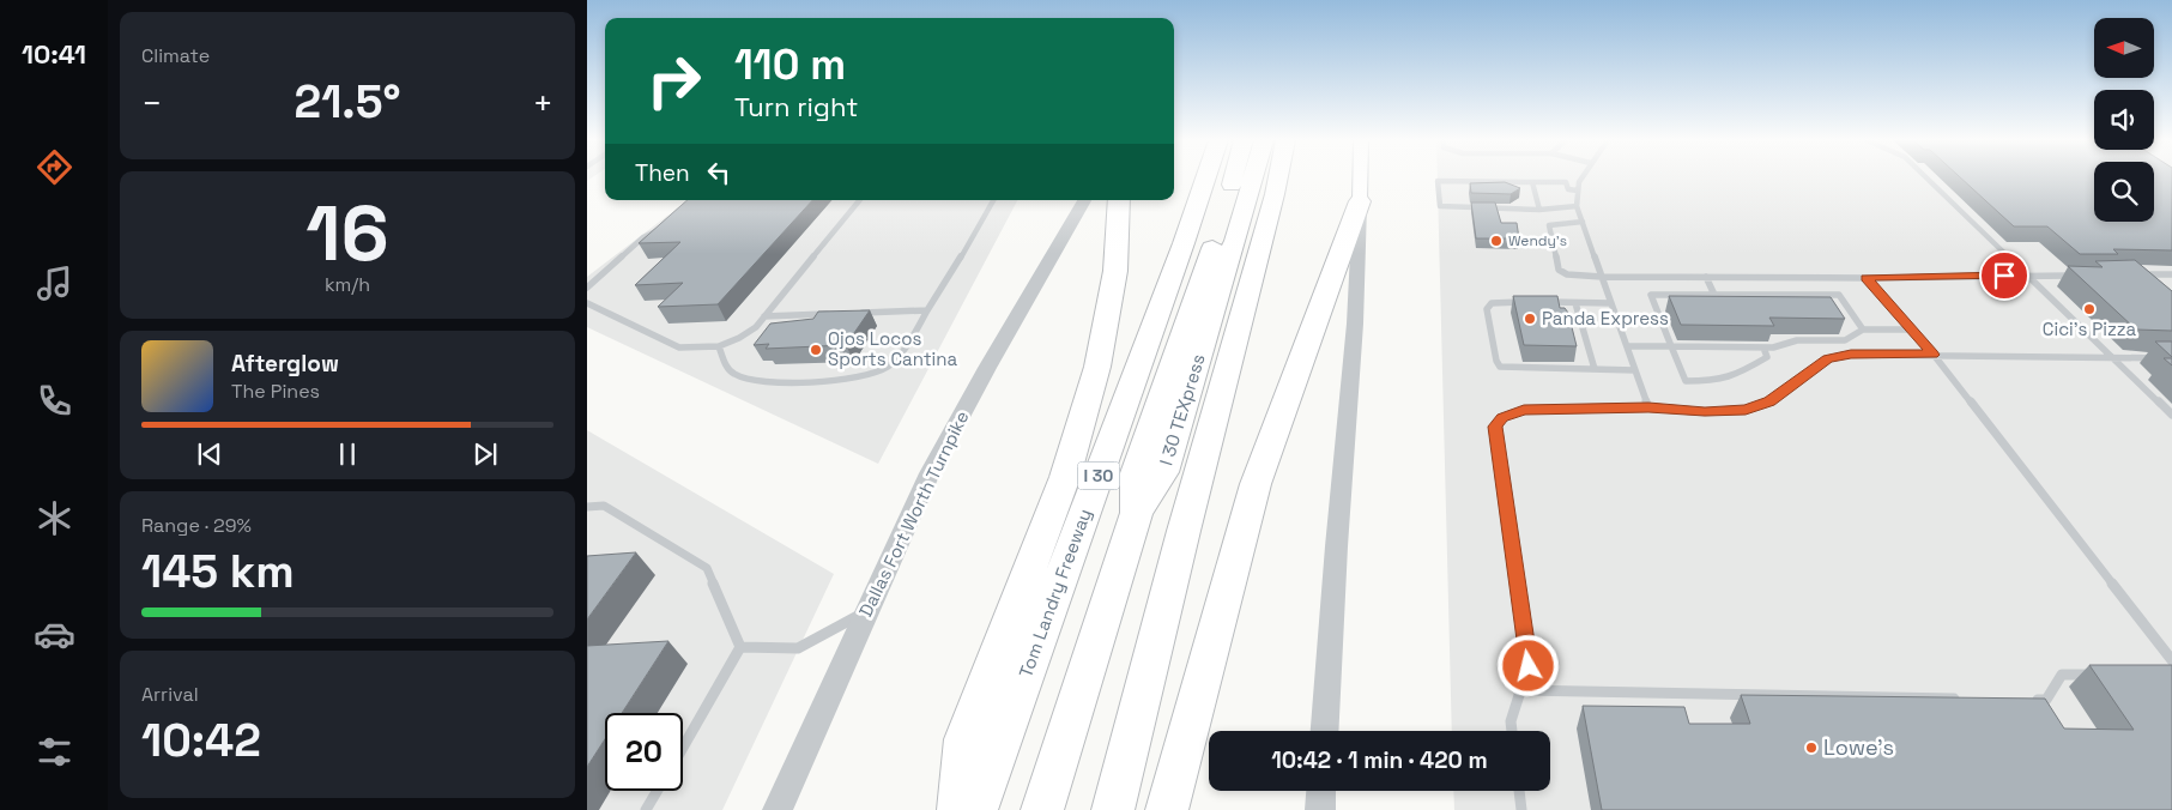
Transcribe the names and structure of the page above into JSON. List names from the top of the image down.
{
  "streets": {
    "highway": ["I 30 TEXpress", "I 30", "Tom Landry Freeway"],
    "street": ["Dallas Fort Worth Turnpike"]
  },
  "places": [
    "Wendy's",
    "Cici’s Pizza",
    "Panda Express",
    "Ojos Locos Sports Cantina",
    "Lowe's"
  ],
  "north": "left",
  "page": {
    "tabs": "10:41",
    "tile": [
      "Climate",
      ["16", "km/h"],
      ["Range · 29%", "145 km"],
      ["Arrival", "10:42"]
    ],
    "turn": ["110 m", "Turn right"],
    "heat": ["−", "21.5°", "+"],
    "then": "Then",
    "song": ["Afterglow", "The Pines"],
    "limit": "20",
    "trip": "10:42 · 1 min · 420 m"
  }
}
